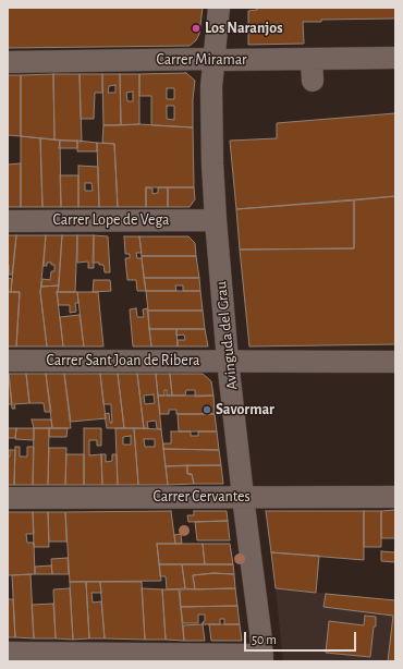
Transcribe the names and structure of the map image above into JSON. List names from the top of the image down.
{
  "streets": {
    "street": [
      "Carrer Miramar",
      "Carrer Lope de Vega",
      "Avinguda del Grau",
      "Carrer Sant Joan de Ribera",
      "Carrer Cervantes"
    ]
  },
  "crossings": [
    ["Carrer Miramar", "Avinguda del Grau"],
    ["Carrer Lope de Vega", "Avinguda del Grau"],
    ["Avinguda del Grau", "Carrer Sant Joan de Ribera"],
    ["Avinguda del Grau", "Carrer Cervantes"]
  ],
  "places": ["Los Naranjos", "Savormar"],
  "scale_bar": "50 m"
}
